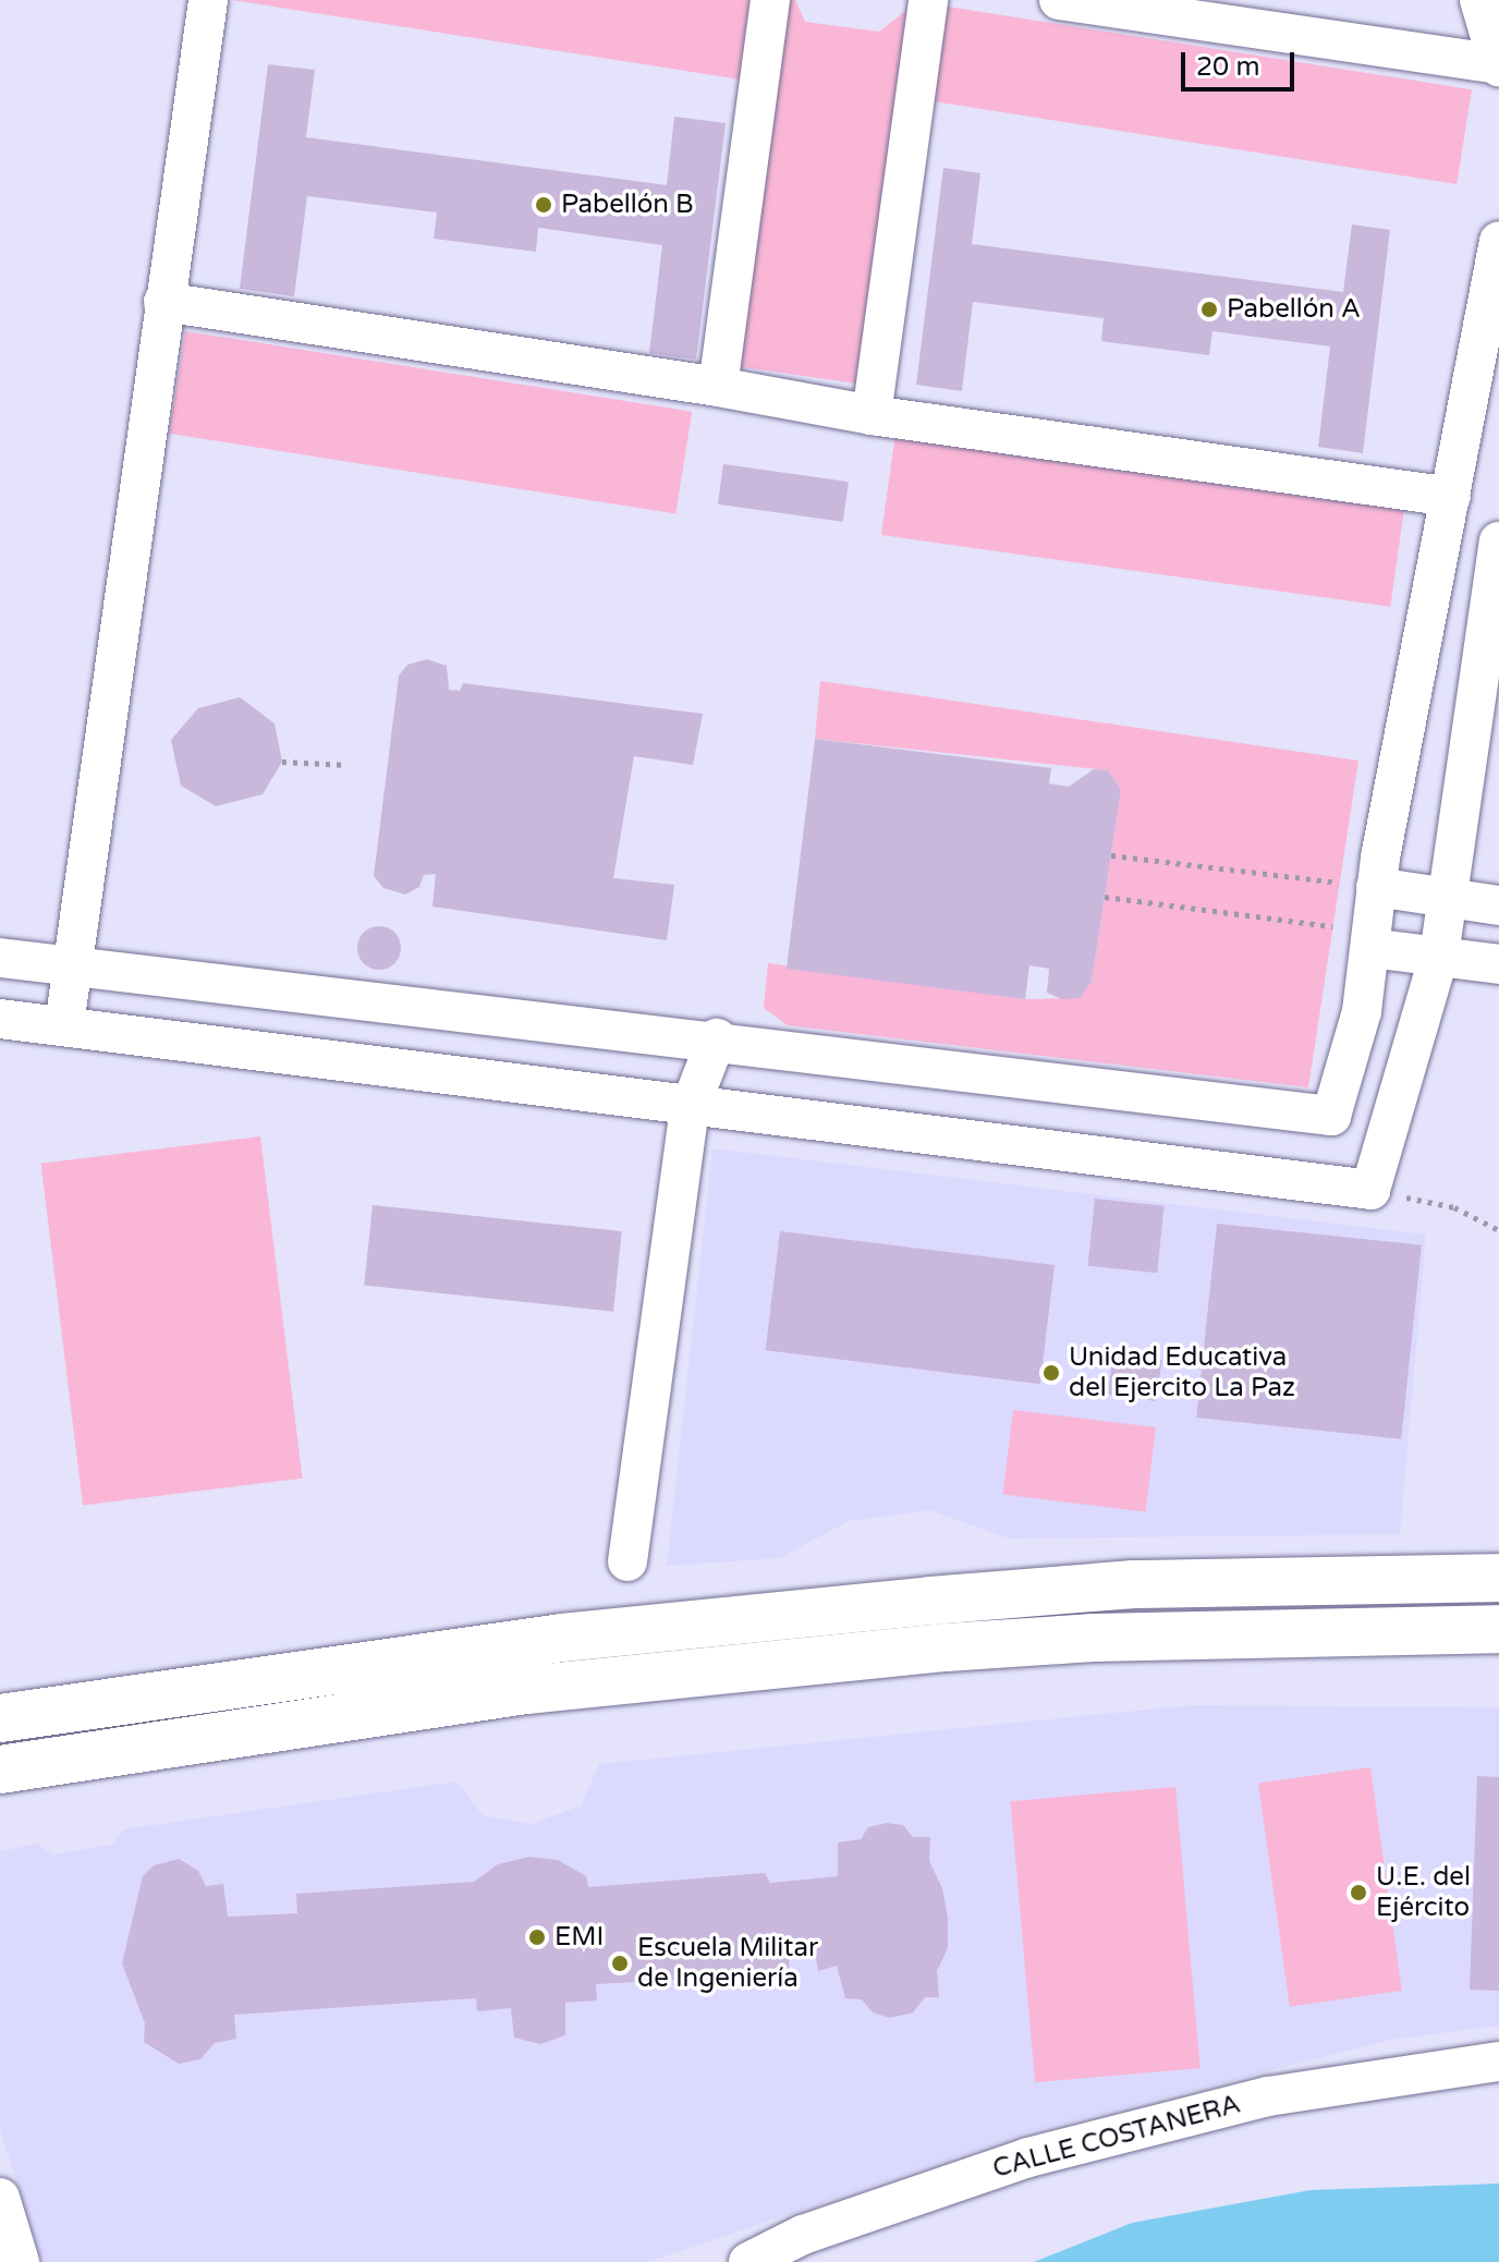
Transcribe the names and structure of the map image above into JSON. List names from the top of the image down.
{
  "streets": {
    "street": ["CALLE COSTANERA"]
  },
  "places": [
    "Pabellón B",
    "Pabellón A",
    "Unidad Educativa del Ejercito La Paz",
    "U.E. del Ejército",
    "EMI",
    "Escuela Militar de Ingeniería"
  ],
  "scale_bar": "20 m"
}
